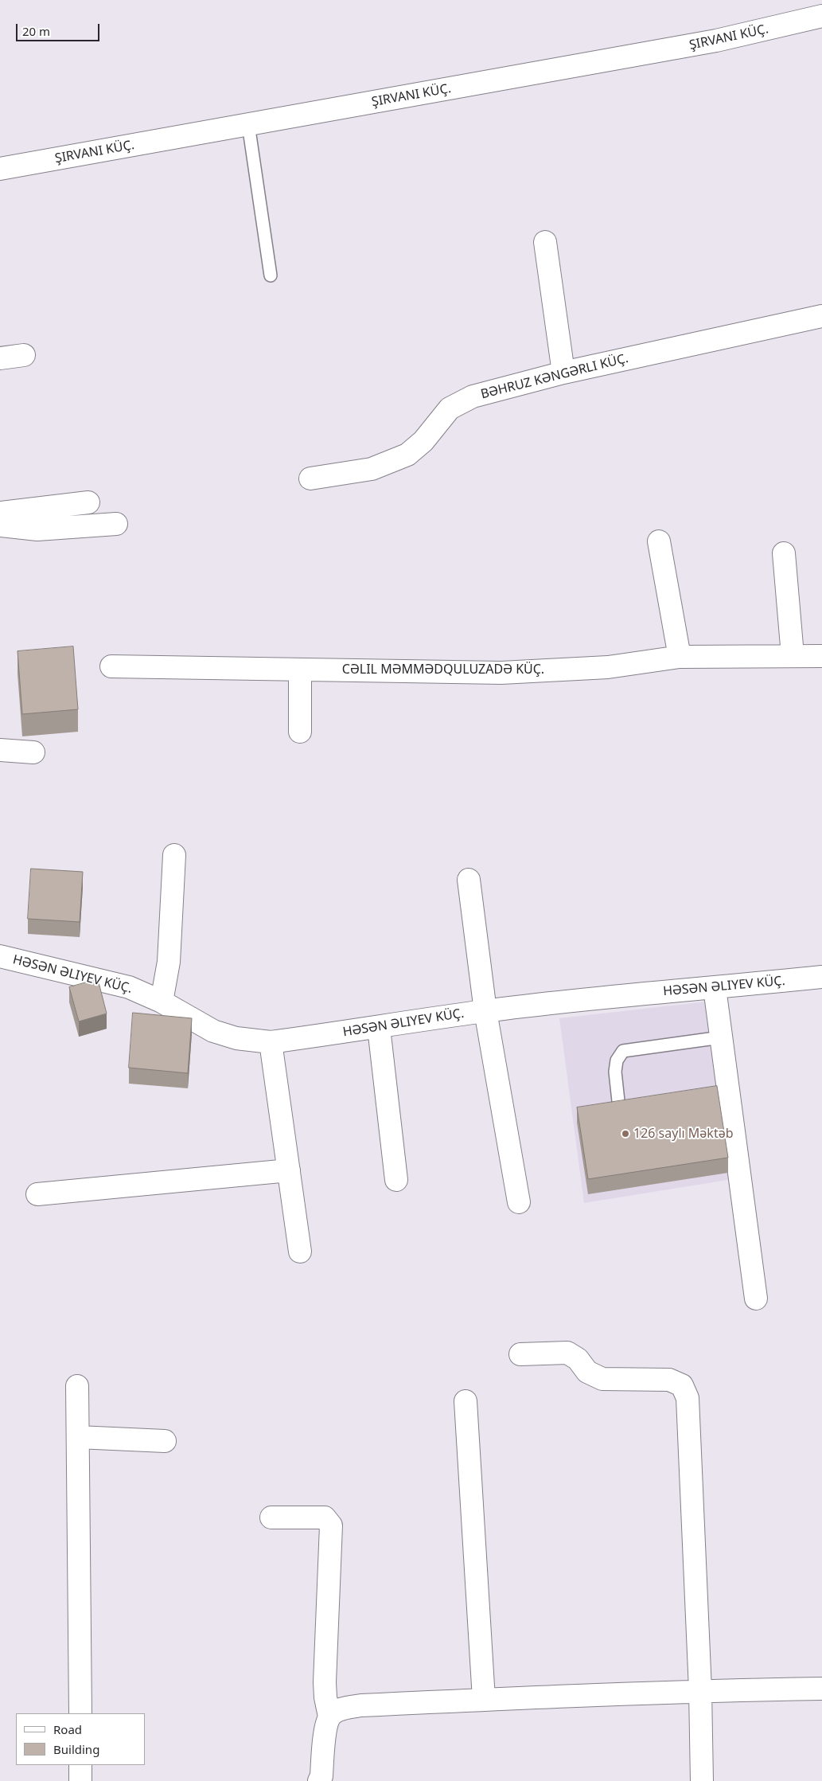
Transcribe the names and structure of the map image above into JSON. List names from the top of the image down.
{
  "streets": {
    "street": [
      "ŞIRVANI KÜÇ.",
      "BƏHRUZ KƏNGƏRLI KÜÇ.",
      "CƏLIL MƏMMƏDQULUZADƏ KÜÇ.",
      "HƏSƏN ƏLIYEV KÜÇ."
    ]
  },
  "places": ["126 saylı Məktəb"],
  "legend": ["Road", "Building"],
  "scale_bar": "20 m"
}
